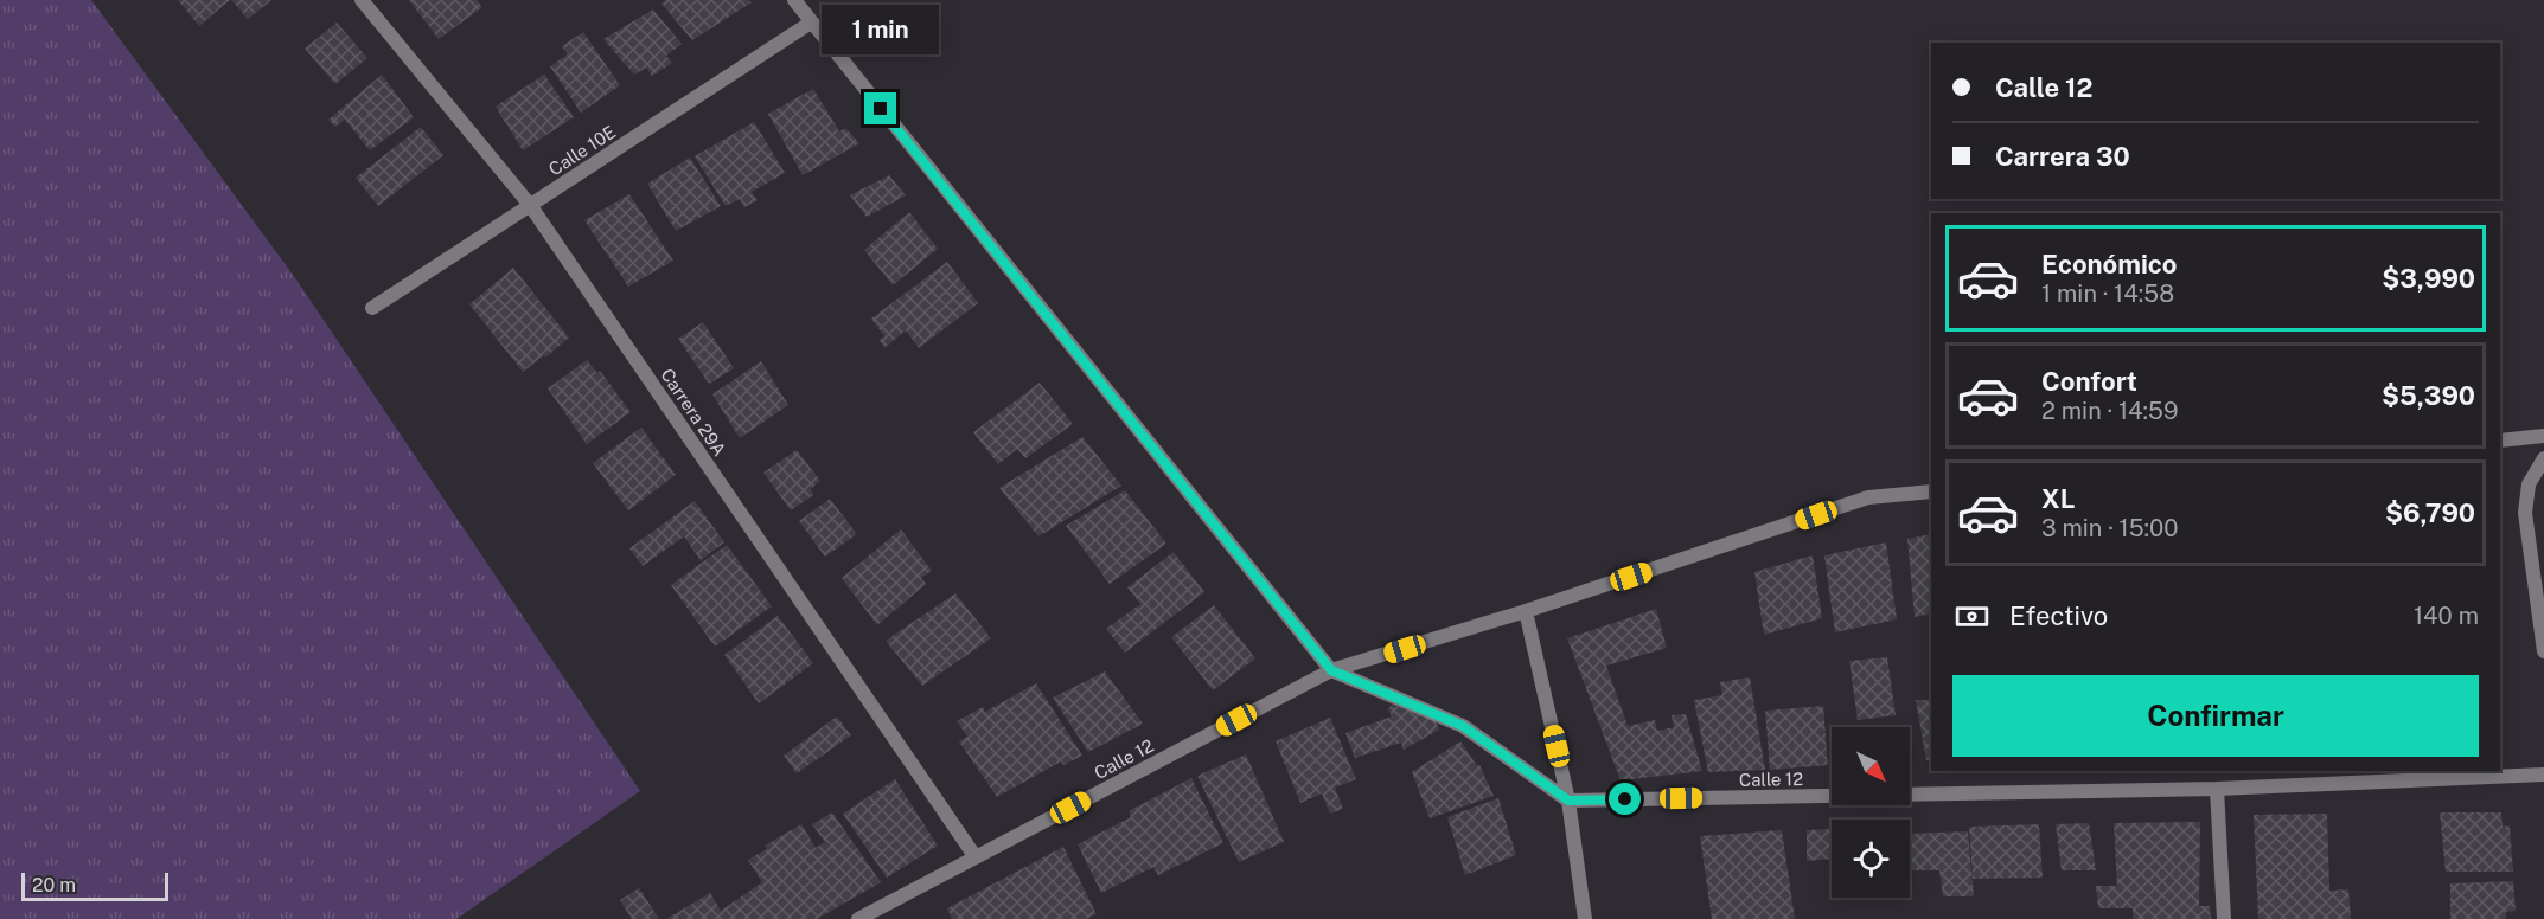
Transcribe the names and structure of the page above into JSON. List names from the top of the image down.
{
  "streets": {
    "street": ["Calle 10E", "Carrera 29A", "Calle 12"]
  },
  "crossings": [
    ["Calle 10E", "Carrera 29A"],
    ["Carrera 29A", "Calle 12"]
  ],
  "scale_bar": "20 m",
  "north": "bottom right",
  "page": {
    "bubble": "1 min",
    "banner": ["Calle 12", "Carrera 30"],
    "list": [
      {
        "name": "Económico",
        "note": "1 min · 14:58",
        "value": "$3,990"
      },
      {
        "name": "Confort",
        "note": "2 min · 14:59",
        "value": "$5,390"
      },
      {
        "name": "XL",
        "note": "3 min · 15:00",
        "value": "$6,790"
      }
    ],
    "pay": ["Efectivo", "140 m"],
    "buttons": "Confirmar",
    "scale": "20 m"
  }
}
